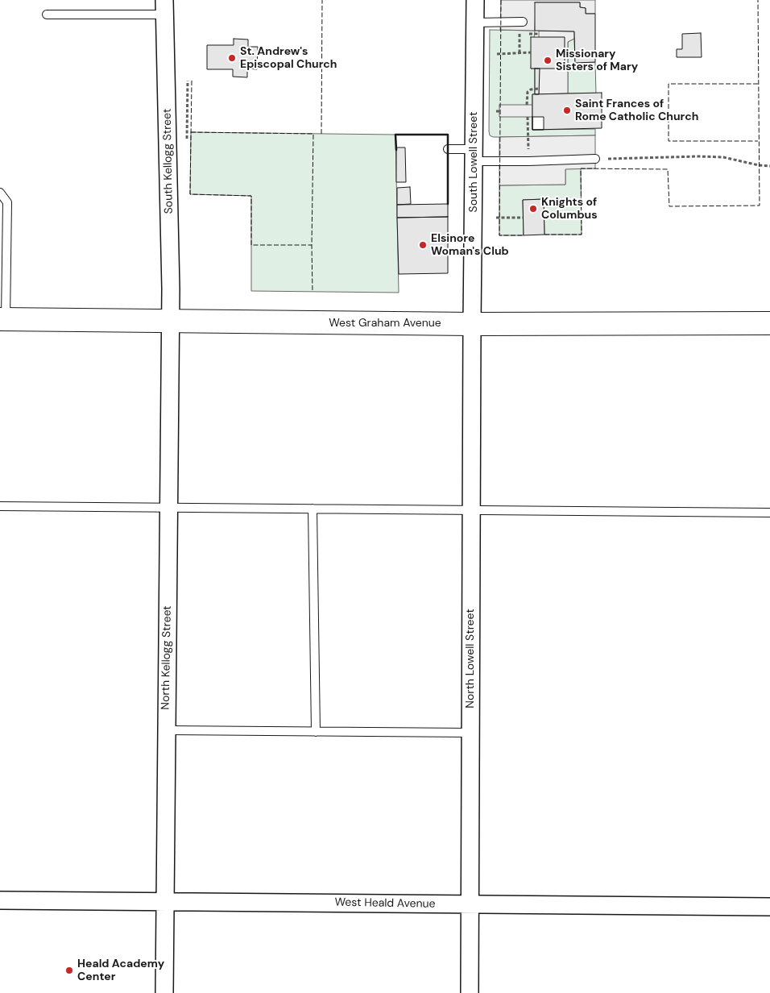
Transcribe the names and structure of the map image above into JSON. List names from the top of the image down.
{
  "streets": {
    "main road": ["West Graham Avenue"],
    "street": [
      "South Kellogg Street",
      "South Lowell Street",
      "North Kellogg Street",
      "North Lowell Street",
      "West Heald Avenue"
    ]
  },
  "crossings": [
    ["South Kellogg Street", "West Graham Avenue"],
    ["South Kellogg Street", "North Kellogg Street"],
    ["South Lowell Street", "West Graham Avenue"],
    ["South Lowell Street", "North Lowell Street"],
    ["West Graham Avenue", "North Kellogg Street"],
    ["West Graham Avenue", "North Lowell Street"],
    ["North Kellogg Street", "West Heald Avenue"],
    ["North Lowell Street", "West Heald Avenue"]
  ],
  "places": [
    "St. Andrew's Episcopal Church",
    "Missionary Sisters of Mary",
    "Saint Frances of Rome Catholic Church",
    "Knights of Columbus",
    "Elsinore Woman's Club",
    "Heald Academy Center"
  ]
}
